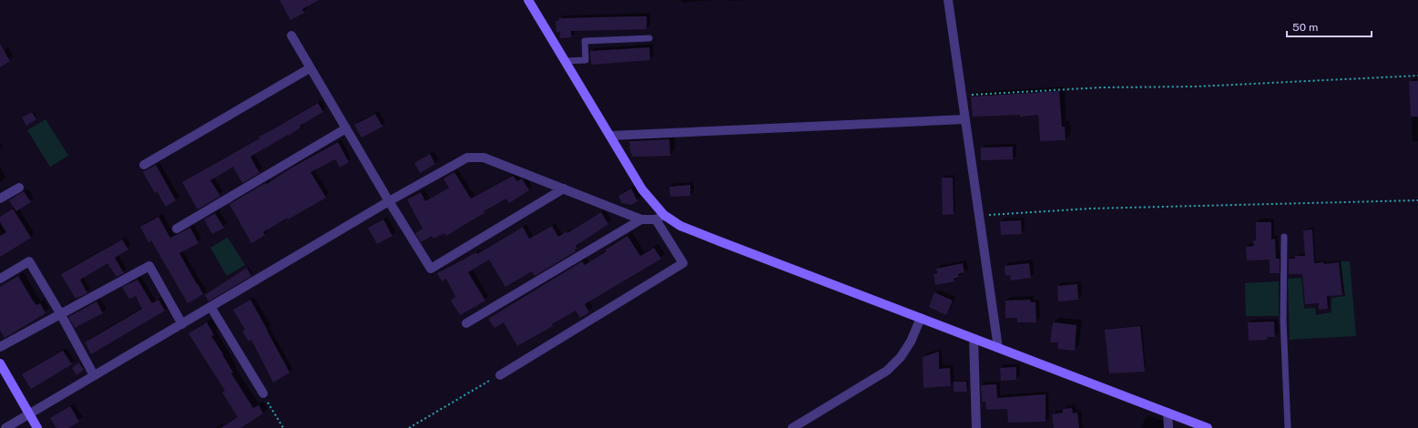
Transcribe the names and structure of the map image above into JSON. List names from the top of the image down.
{
  "scale_bar": "50 m"
}
